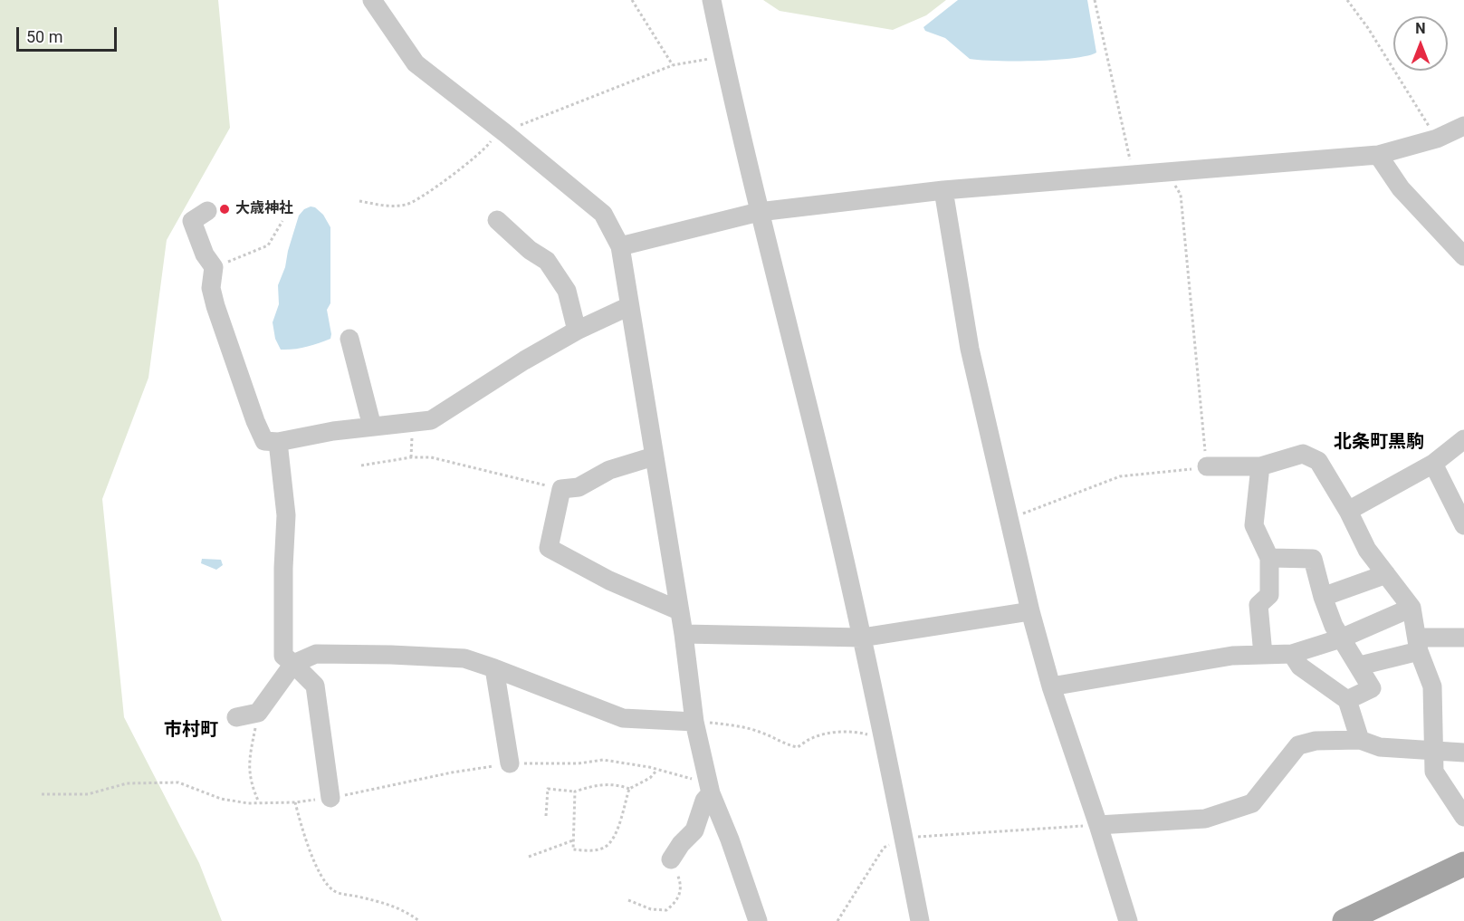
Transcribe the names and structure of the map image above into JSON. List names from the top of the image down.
{
  "districts": ["北条町黒駒", "市村町"],
  "places": ["大歳神社"],
  "scale_bar": "50 m",
  "north": "top"
}
